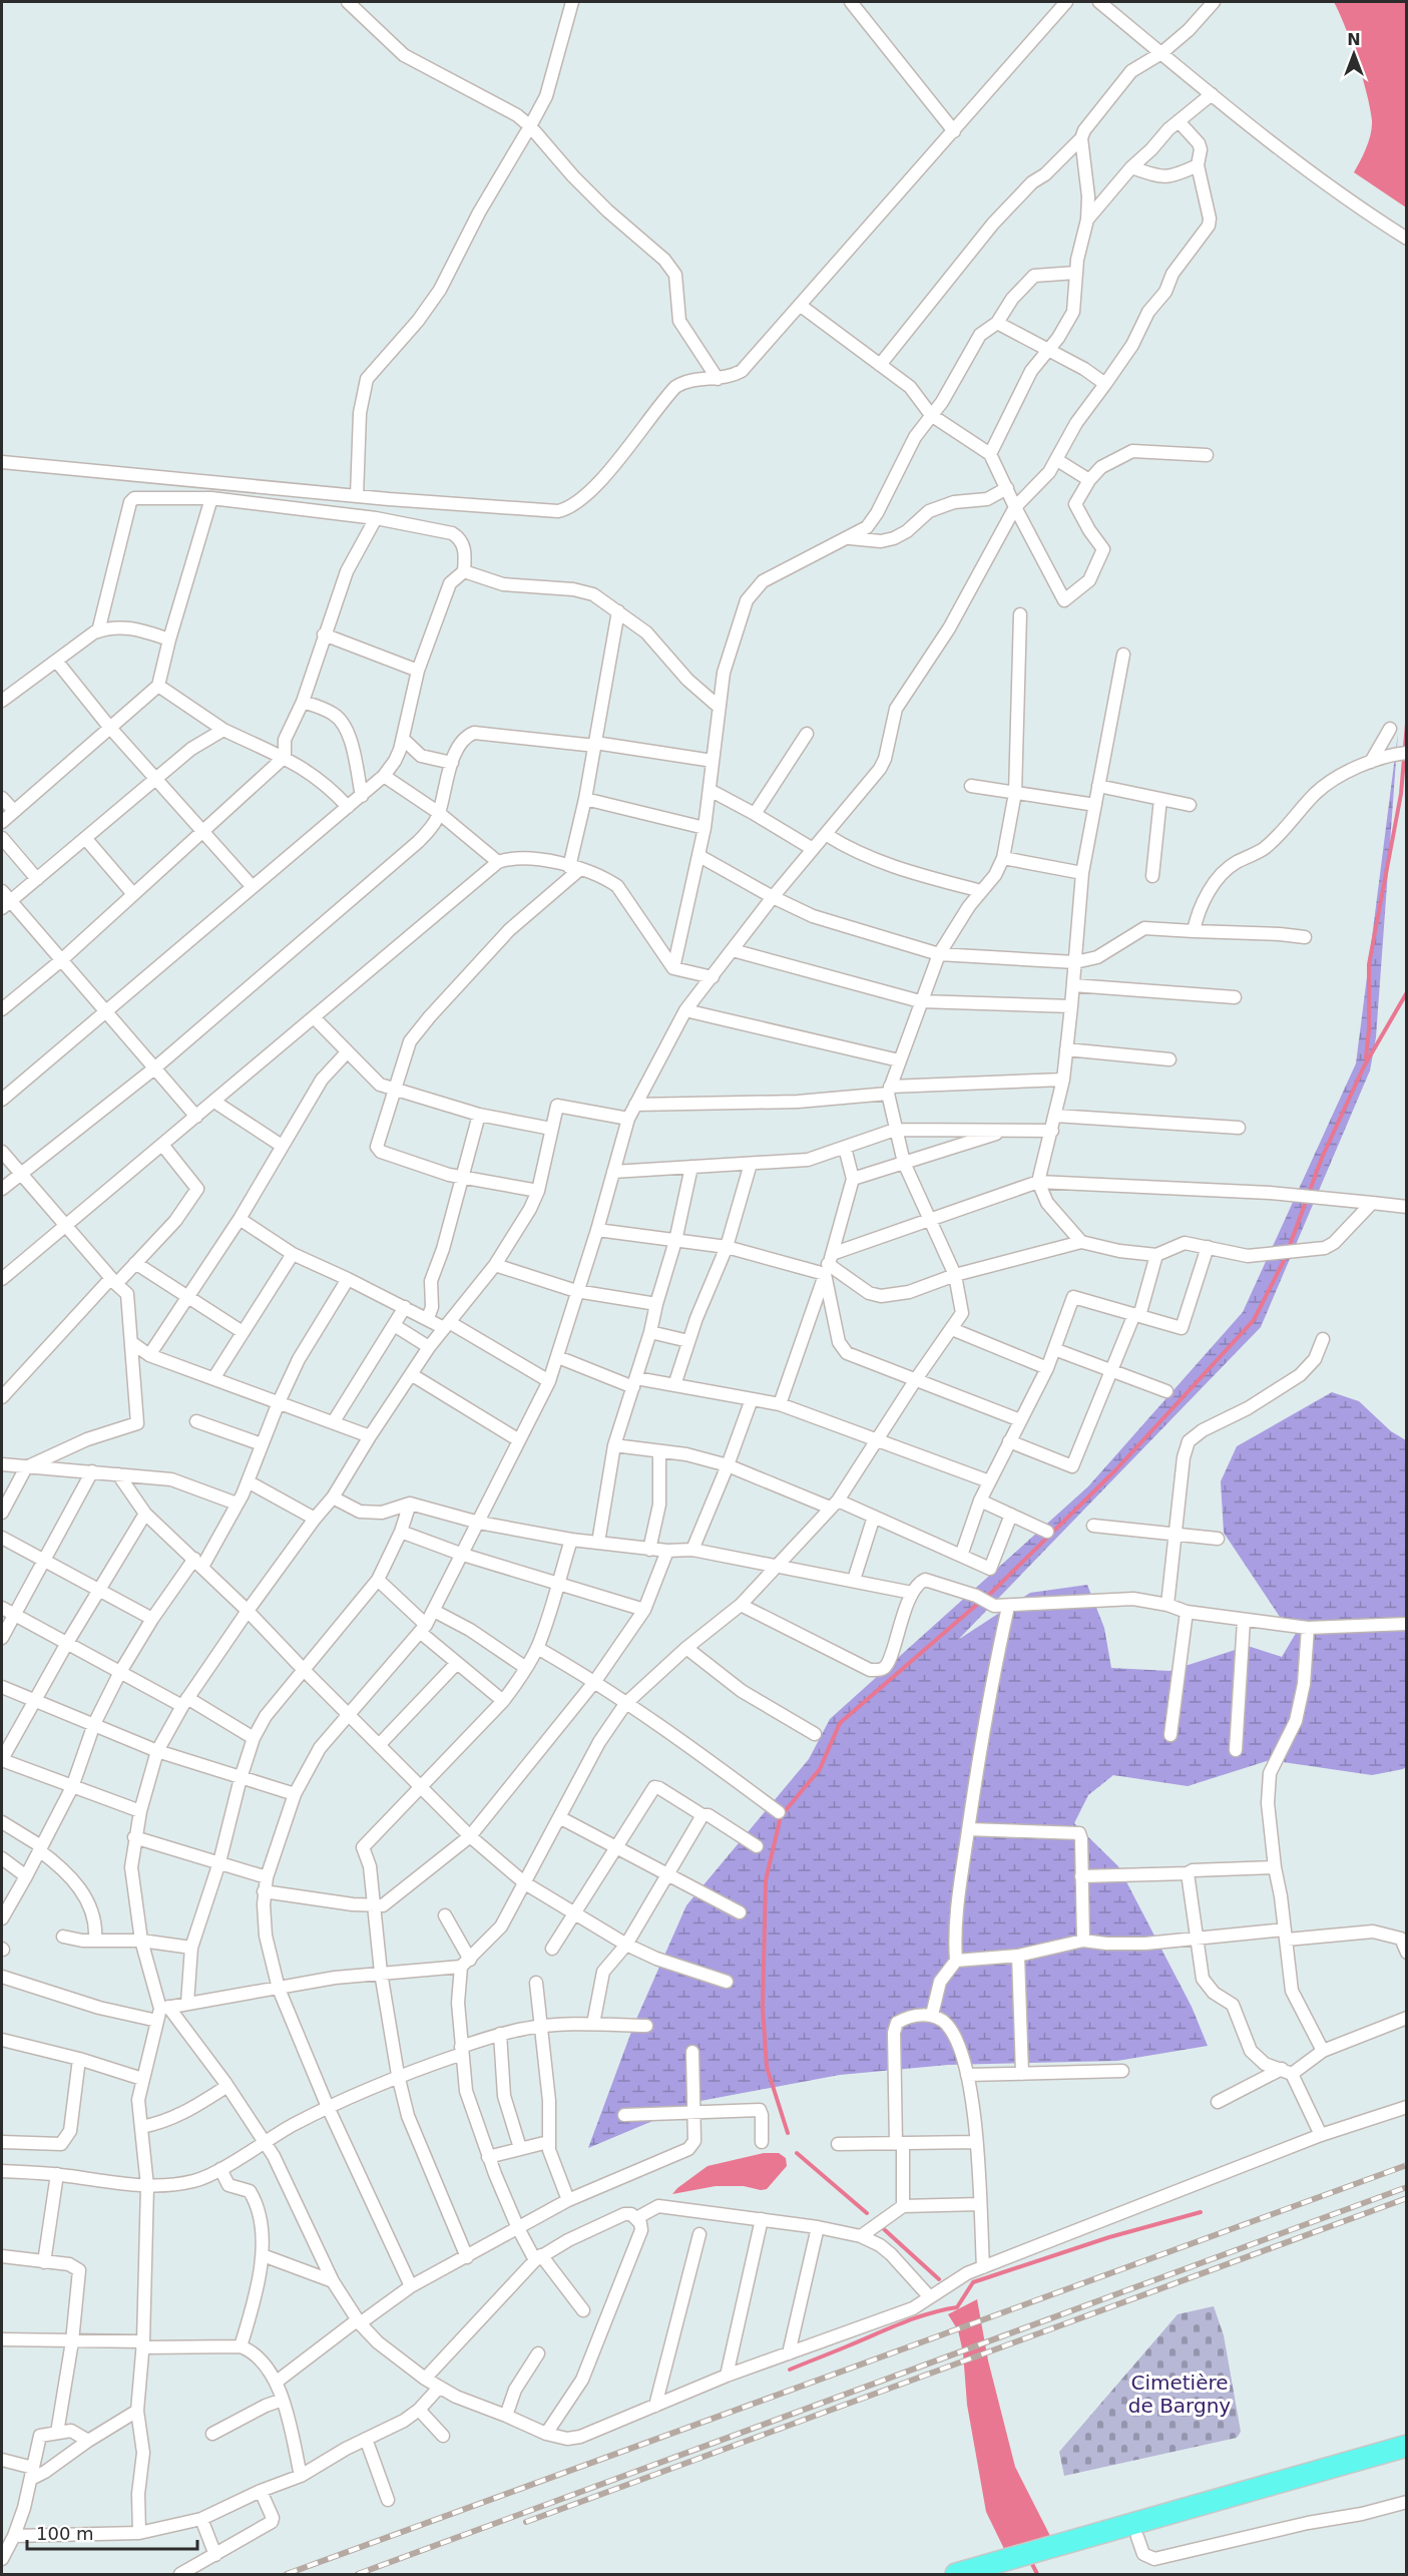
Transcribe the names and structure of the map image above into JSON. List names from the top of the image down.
{
  "parks": ["Cimetière de Bargny"],
  "scale_bar": "100 m",
  "north": "top"
}
